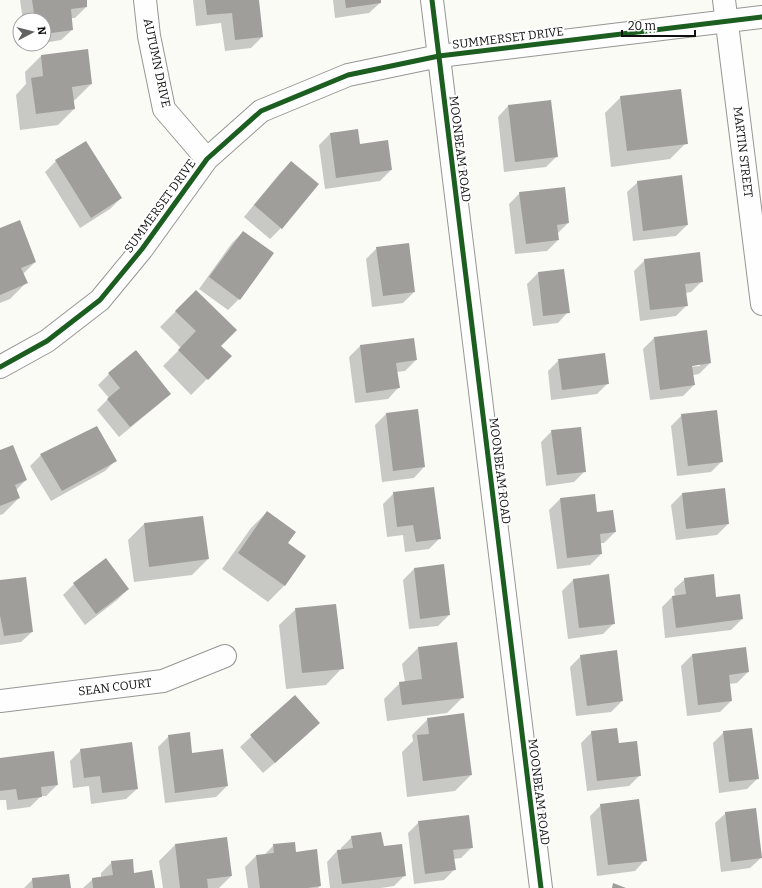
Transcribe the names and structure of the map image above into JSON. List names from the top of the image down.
{
  "streets": {
    "street": [
      "SUMMERSET DRIVE",
      "AUTUMN DRIVE",
      "MOONBEAM ROAD",
      "MARTIN STREET",
      "SEAN COURT"
    ]
  },
  "crossings": [
    ["SUMMERSET DRIVE", "AUTUMN DRIVE"],
    ["SUMMERSET DRIVE", "MOONBEAM ROAD"],
    ["SUMMERSET DRIVE", "MARTIN STREET"]
  ],
  "scale_bar": "20 m",
  "north": "right"
}
